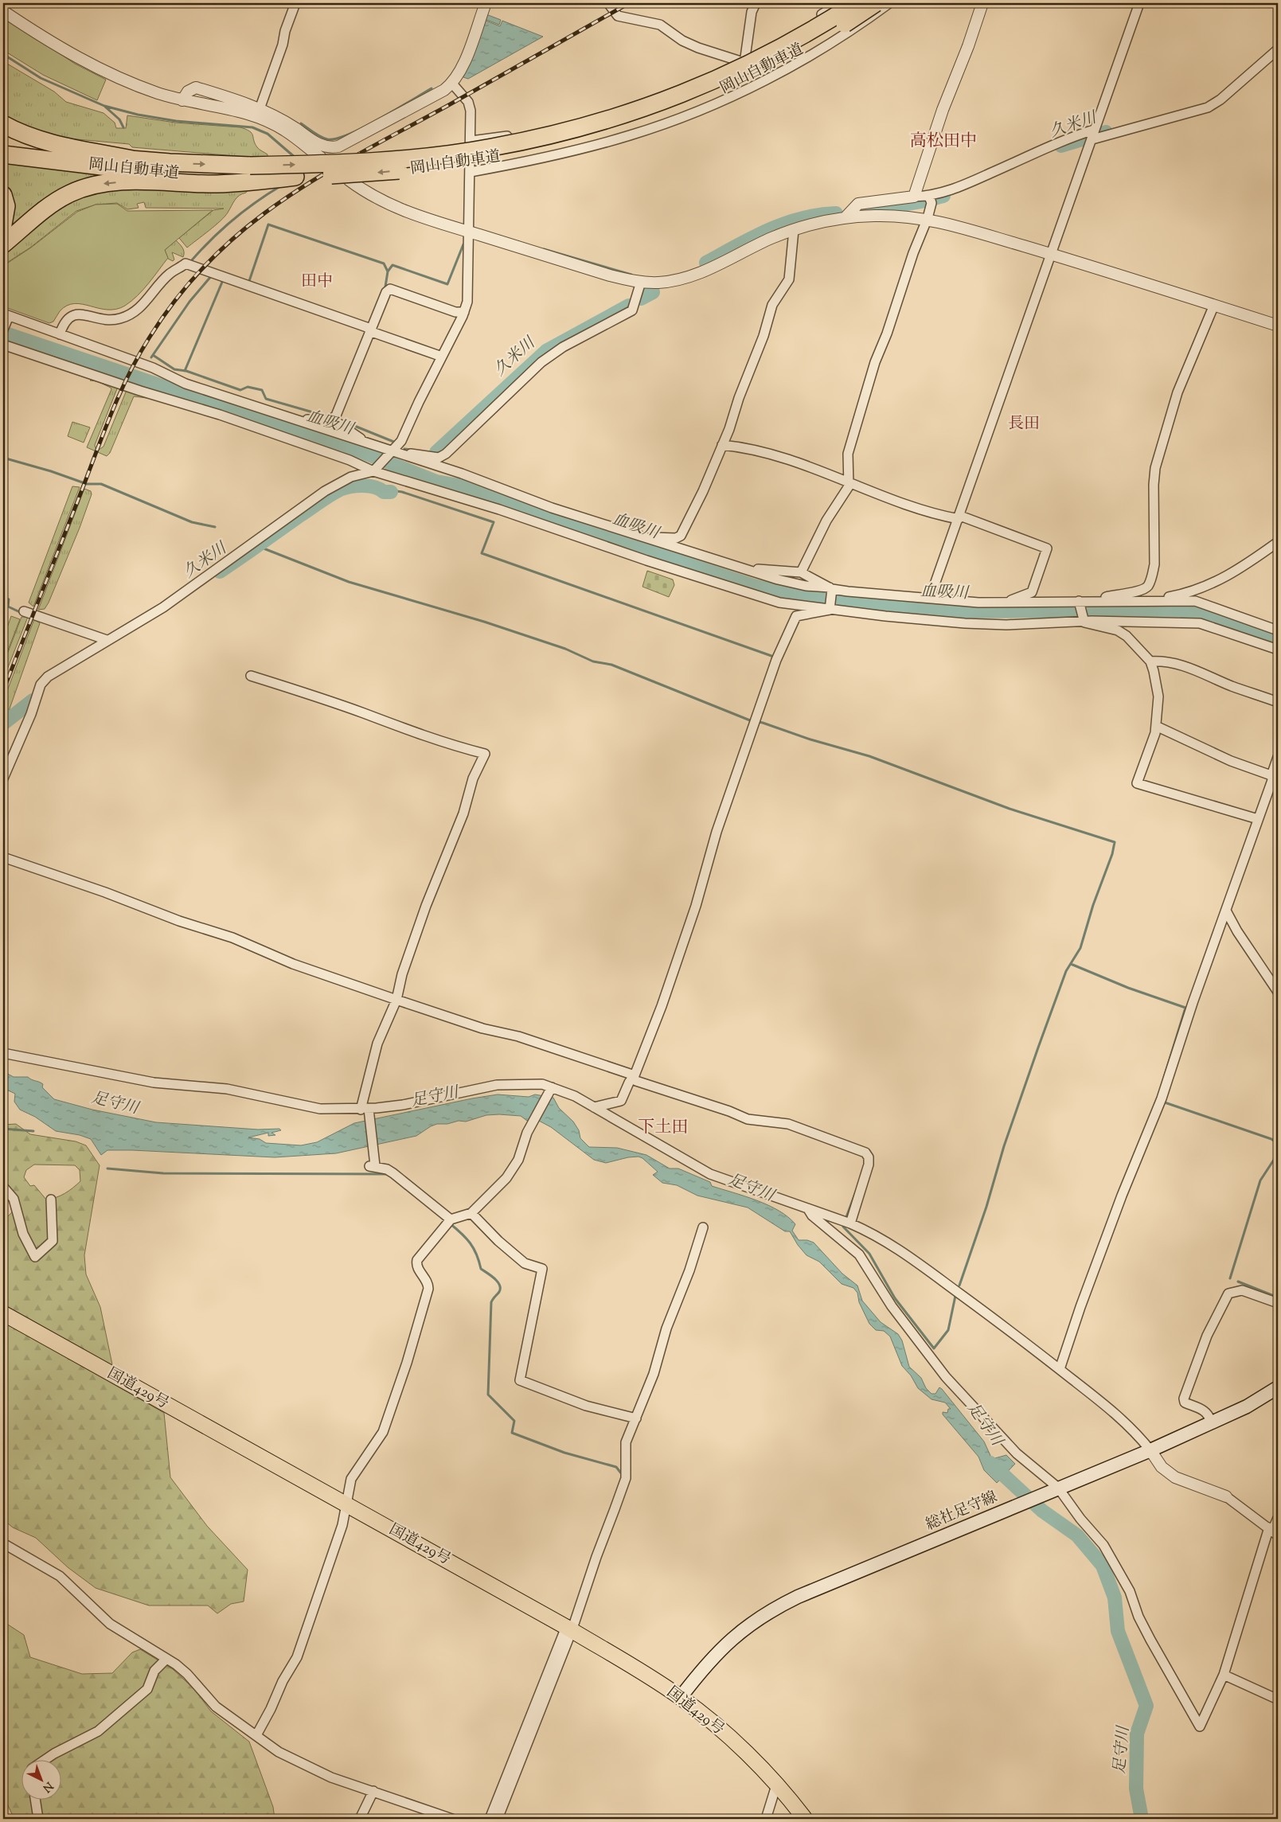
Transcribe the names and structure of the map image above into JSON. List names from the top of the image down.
{
  "streets": {
    "highway": ["岡山自動車道", "国道429号"],
    "main road": ["総社足守線"]
  },
  "crossings": [
    ["国道429号", "総社足守線"]
  ],
  "districts": [
    "高松田中",
    "田中",
    "長田",
    "下土田"
  ],
  "water": ["久米川", "血吸川", "足守川"],
  "north": "bottom right"
}
